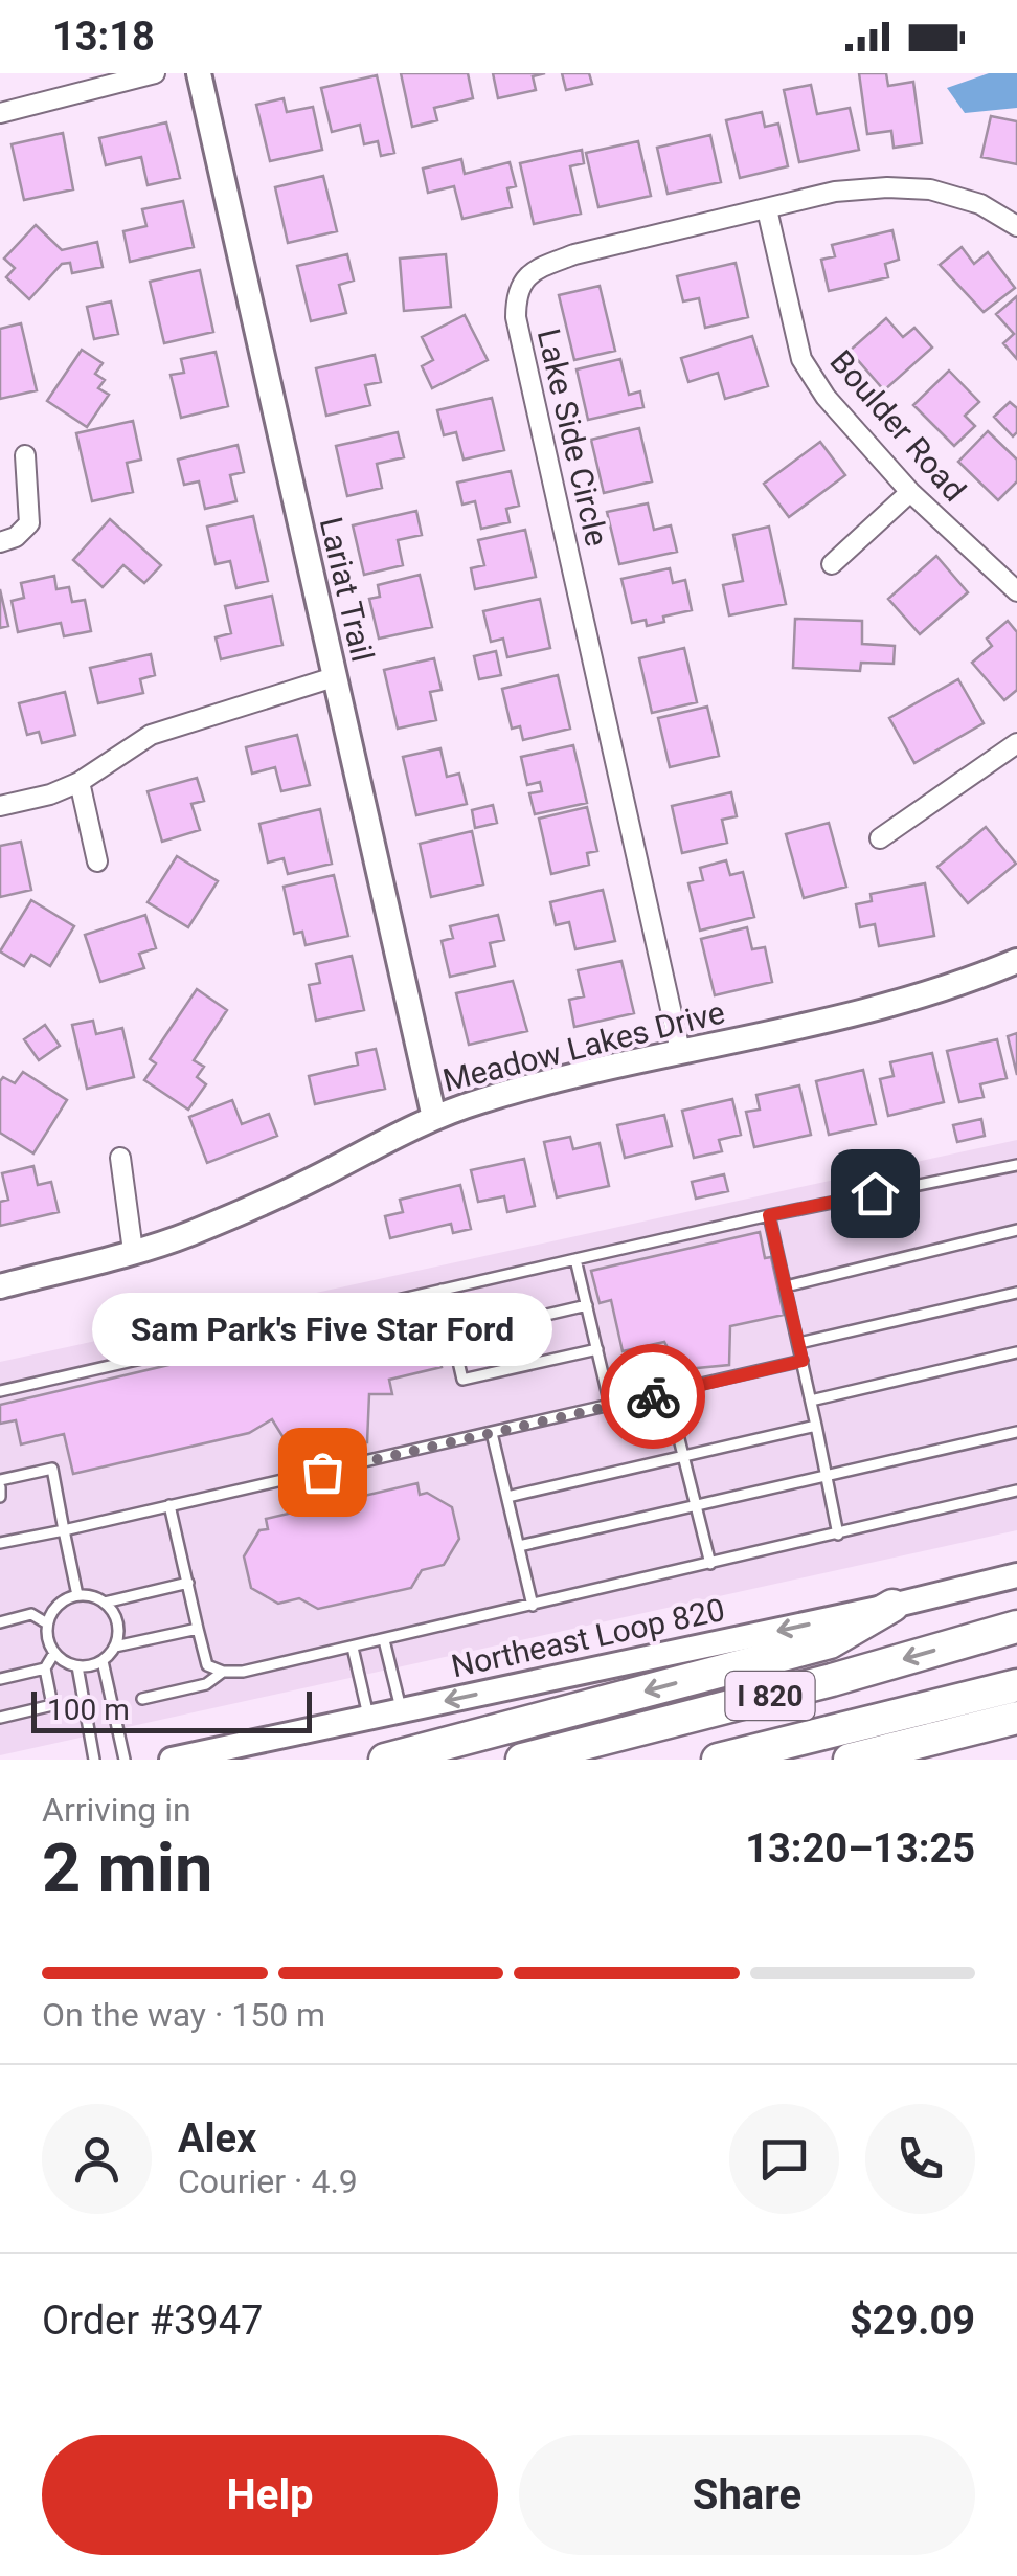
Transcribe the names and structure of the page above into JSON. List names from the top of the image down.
{
  "streets": {
    "highway": ["I 820"],
    "street": [
      "Boulder Road",
      "Lake Side Circle",
      "Lariat Trail",
      "Meadow Lakes Drive",
      "Northeast Loop 820"
    ]
  },
  "crossings": [
    ["Boulder Road", "Lake Side Circle"],
    ["Lake Side Circle", "Meadow Lakes Drive"],
    ["Lariat Trail", "Meadow Lakes Drive"]
  ],
  "one_way": ["Northeast Loop 820"],
  "places": ["Sam Park's Five Star Ford"],
  "scale_bar": "100 m",
  "page": {
    "status": "13:18",
    "bubble": "Sam Park's Five Star Ford",
    "scale": "100 m",
    "heading": ["2 min", "Arriving in", "13:20–13:25"],
    "panel": [
      "Alex",
      "Courier · 4.9",
      "Order #3947",
      "$29.09"
    ],
    "bar": "On the way · 150 m",
    "buttons": ["Help", "Share"]
  }
}
